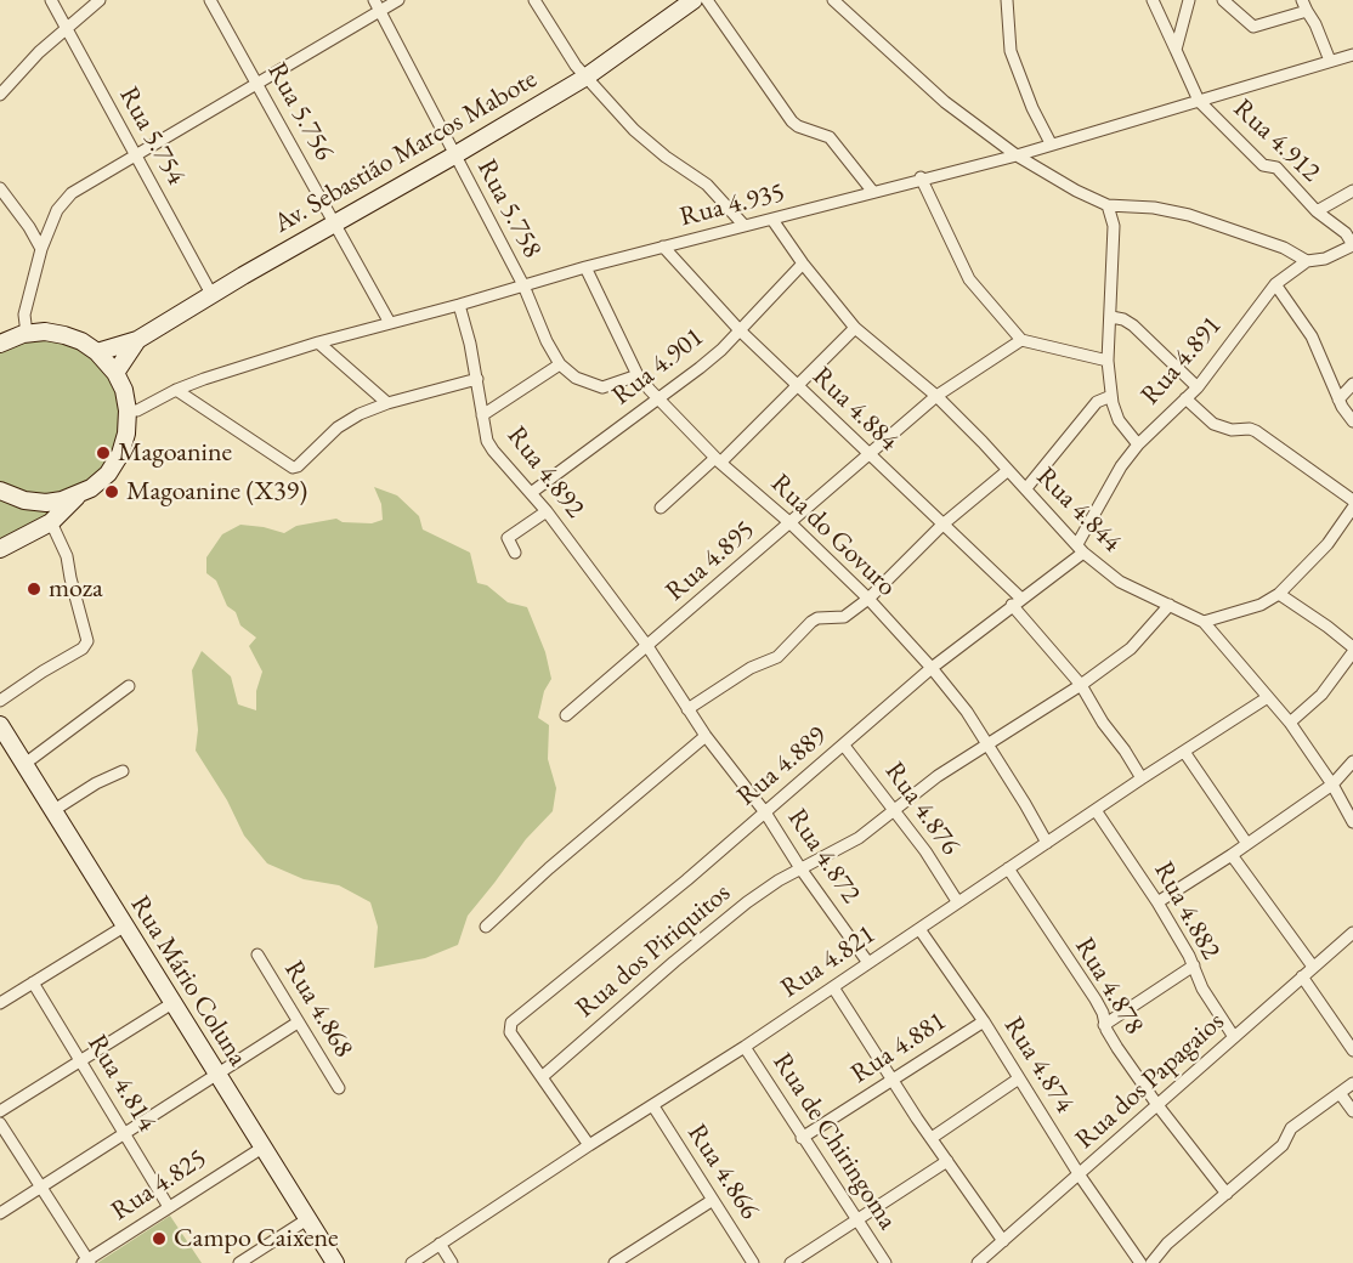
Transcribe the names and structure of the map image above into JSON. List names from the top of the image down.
{
  "streets": {
    "main road": ["Av. Sebastião Marcos Mabote", "Rua Mário Coluna"],
    "street": [
      "Rua 5.756",
      "Rua 5.754",
      "Rua 4.912",
      "Rua 4.935",
      "Rua 5.758",
      "Rua 4.891",
      "Rua 4.901",
      "Rua 4.884",
      "Rua 4.892",
      "Rua 4.844",
      "Rua do Govuro",
      "Rua 4.895",
      "Rua 4.889",
      "Rua 4.876",
      "Rua 4.872",
      "Rua 4.882",
      "Rua dos Piriquitos",
      "Rua 4.821",
      "Rua 4.878",
      "Rua 4.868",
      "Rua 4.881",
      "Rua 4.874",
      "Rua dos Papagaios",
      "Rua 4.814",
      "Rua de Chiringoma",
      "Rua 4.866",
      "Rua 4.825"
    ]
  },
  "crossings": [
    ["Rua 5.756", "Av. Sebastião Marcos Mabote"],
    ["Rua 5.756", "Rua 4.935"],
    ["Rua 5.754", "Av. Sebastião Marcos Mabote"],
    ["Rua 4.912", "Rua 4.935"],
    ["Rua 4.912", "Rua 4.891"],
    ["Av. Sebastião Marcos Mabote", "Rua 5.758"],
    ["Rua 4.935", "Rua 5.758"],
    ["Rua 4.935", "Rua 4.884"],
    ["Rua 4.935", "Rua 4.892"],
    ["Rua 4.935", "Rua 4.844"],
    ["Rua 4.935", "Rua do Govuro"],
    ["Rua 4.891", "Rua 4.844"],
    ["Rua 4.891", "Rua 4.889"],
    ["Rua 4.901", "Rua 4.884"],
    ["Rua 4.901", "Rua 4.892"],
    ["Rua 4.901", "Rua 4.844"],
    ["Rua 4.901", "Rua do Govuro"],
    ["Rua 4.884", "Rua 4.895"],
    ["Rua 4.884", "Rua 4.889"],
    ["Rua 4.884", "Rua dos Piriquitos"],
    ["Rua 4.884", "Rua 4.821"],
    ["Rua 4.892", "Rua 4.895"],
    ["Rua 4.892", "Rua 4.872"],
    ["Rua 4.844", "Rua 4.895"],
    ["Rua 4.844", "Rua 4.889"],
    ["Rua 4.844", "Rua dos Piriquitos"],
    ["Rua 4.844", "Rua 4.821"],
    ["Rua do Govuro", "Rua 4.895"],
    ["Rua do Govuro", "Rua 4.889"],
    ["Rua do Govuro", "Rua dos Piriquitos"],
    ["Rua do Govuro", "Rua 4.821"],
    ["Rua 4.889", "Rua 4.876"],
    ["Rua 4.889", "Rua 4.872"],
    ["Rua 4.889", "Rua dos Piriquitos"],
    ["Rua 4.876", "Rua dos Piriquitos"],
    ["Rua 4.876", "Rua 4.821"],
    ["Rua 4.872", "Rua dos Piriquitos"],
    ["Rua 4.872", "Rua 4.821"],
    ["Rua 4.882", "Rua 4.821"],
    ["Rua 4.882", "Rua dos Papagaios"],
    ["Rua 4.821", "Rua 4.878"],
    ["Rua 4.821", "Rua 4.874"],
    ["Rua 4.821", "Rua de Chiringoma"],
    ["Rua 4.821", "Rua 4.866"],
    ["Rua Mário Coluna", "Rua 4.825"],
    ["Rua 4.878", "Rua dos Papagaios"],
    ["Rua 4.881", "Rua 4.874"],
    ["Rua 4.881", "Rua de Chiringoma"],
    ["Rua 4.874", "Rua dos Papagaios"],
    ["Rua 4.814", "Rua 4.825"]
  ],
  "places": [
    "Magoanine",
    "Magoanine (X39)",
    "moza",
    "Campo Caixene"
  ]
}
